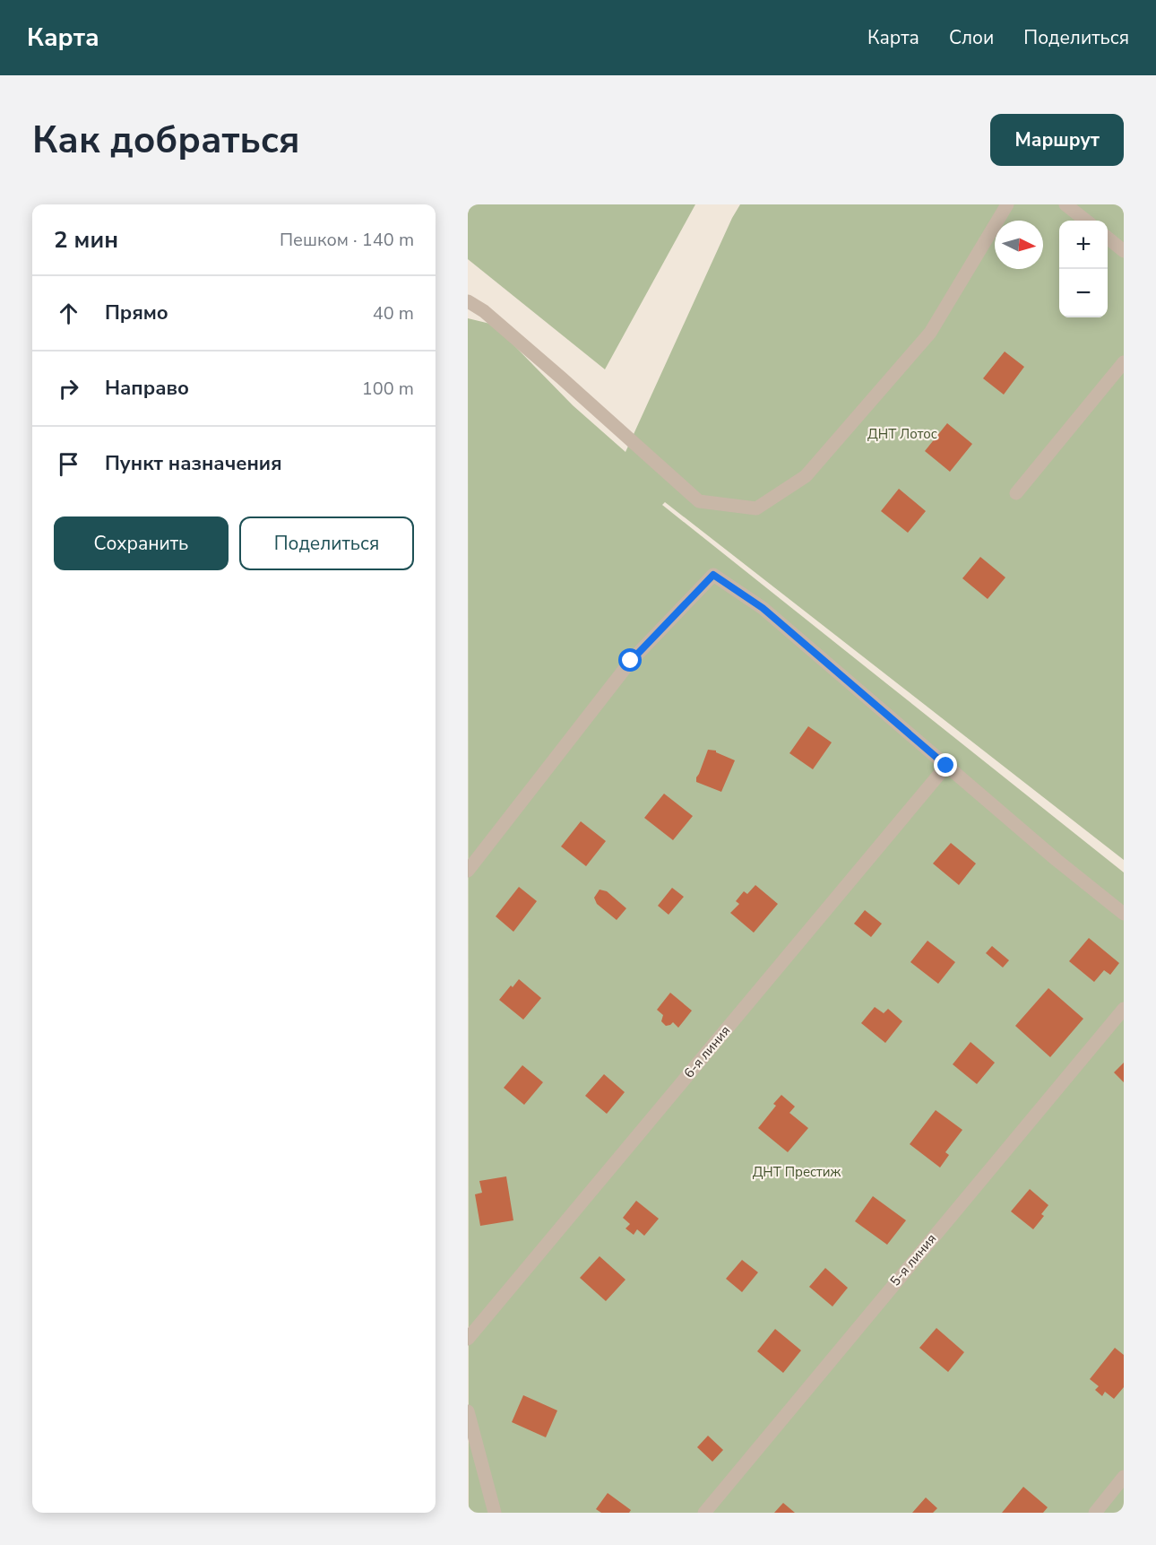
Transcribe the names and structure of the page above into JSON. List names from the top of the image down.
{
  "streets": {
    "street": ["6-я линия", "5-я линия"]
  },
  "parks": ["ДНТ Лотос", "ДНТ Престиж"],
  "north": "right",
  "page": {
    "header": "Карта",
    "nav": ["Карта", "Слои", "Поделиться"],
    "buttons": [
      "Маршрут",
      ["Сохранить", "Поделиться"]
    ],
    "title": "Как добраться",
    "heading": ["2 мин", "Пешком · 140 m"],
    "map_buttons": ["+", "−"],
    "list": [
      ["Прямо", "40 m"],
      ["Направо", "100 m"],
      "Пункт назначения"
    ]
  }
}
